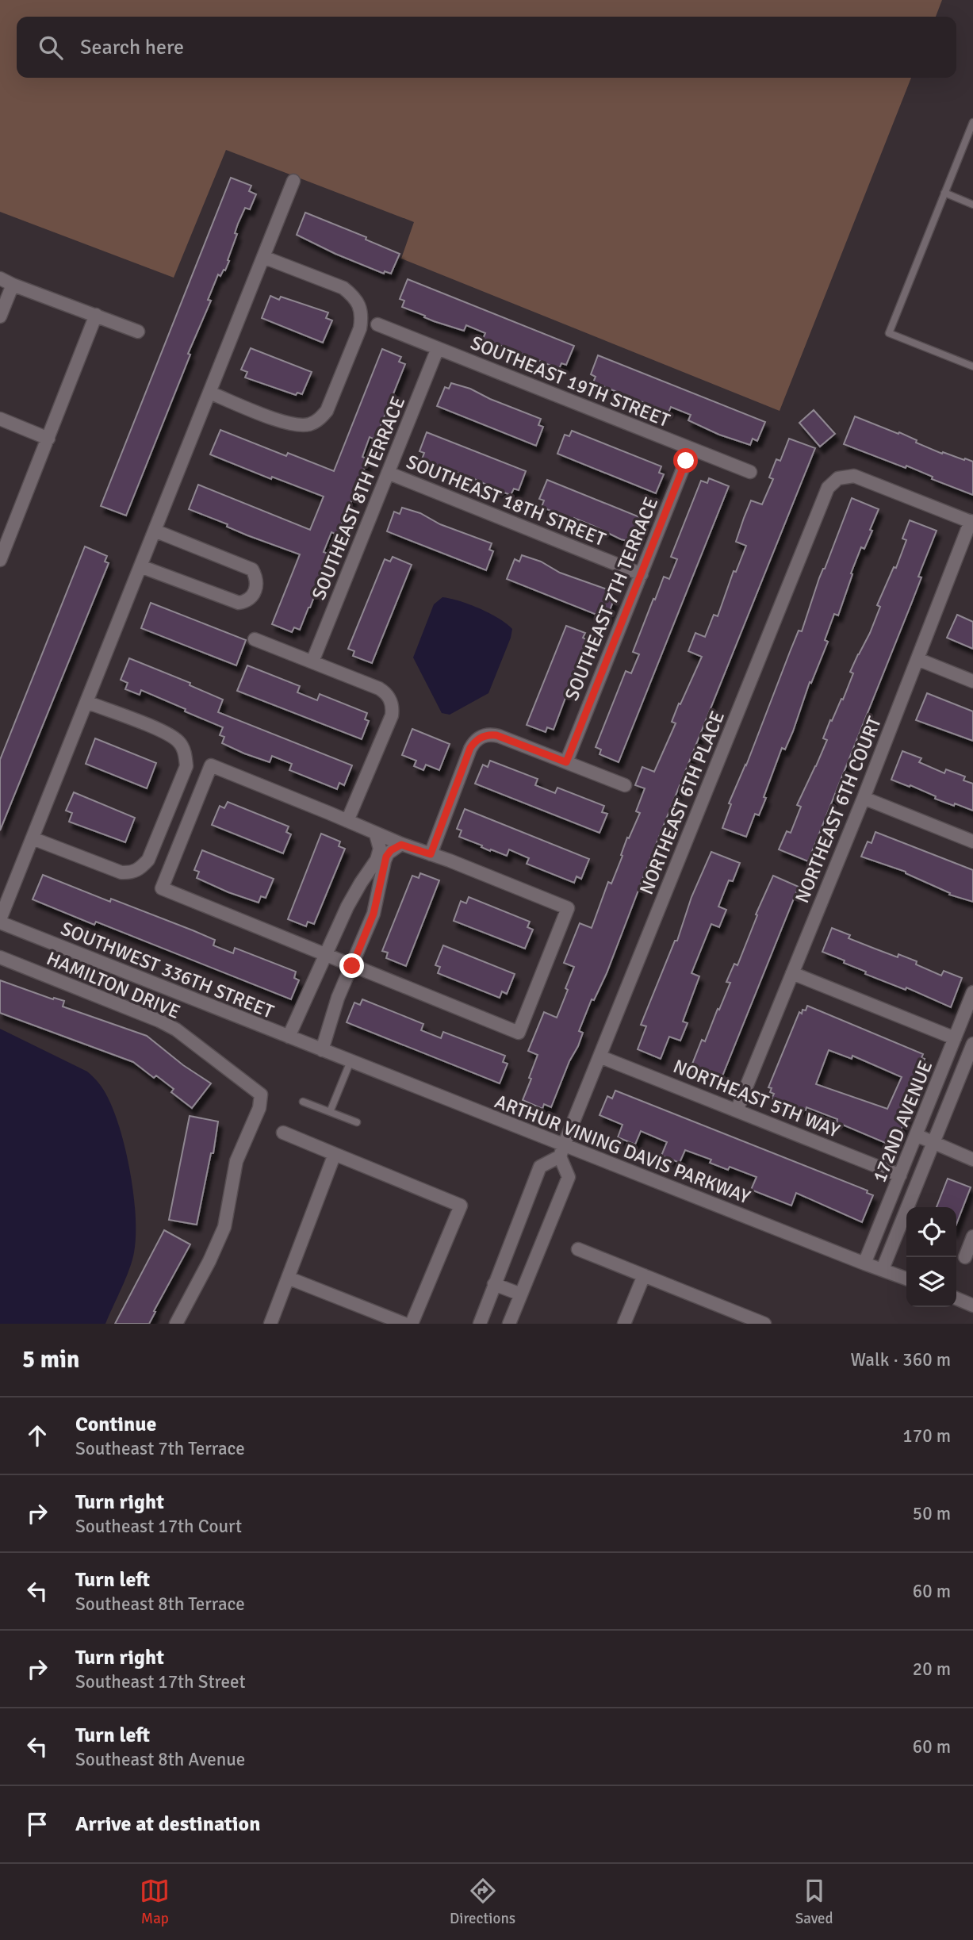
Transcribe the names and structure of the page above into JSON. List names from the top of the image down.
{
  "streets": {
    "street": [
      "SOUTHEAST 19TH STREET",
      "SOUTHEAST 8TH TERRACE",
      "SOUTHEAST 18TH STREET",
      "SOUTHEAST 7TH TERRACE",
      "NORTHEAST 6TH PLACE",
      "NORTHEAST 6TH COURT",
      "SOUTHWEST 336TH STREET",
      "HAMILTON DRIVE",
      "NORTHEAST 5TH WAY",
      "172ND AVENUE",
      "ARTHUR VINING DAVIS PARKWAY"
    ]
  },
  "crossings": [
    ["SOUTHEAST 19TH STREET", "SOUTHEAST 8TH TERRACE"],
    ["SOUTHEAST 19TH STREET", "SOUTHEAST 7TH TERRACE"],
    ["SOUTHEAST 8TH TERRACE", "SOUTHEAST 18TH STREET"],
    ["SOUTHEAST 18TH STREET", "SOUTHEAST 7TH TERRACE"],
    ["NORTHEAST 6TH PLACE", "NORTHEAST 6TH COURT"],
    ["NORTHEAST 6TH PLACE", "NORTHEAST 5TH WAY"],
    ["NORTHEAST 6TH PLACE", "ARTHUR VINING DAVIS PARKWAY"],
    ["NORTHEAST 6TH COURT", "NORTHEAST 5TH WAY"],
    ["SOUTHWEST 336TH STREET", "ARTHUR VINING DAVIS PARKWAY"],
    ["NORTHEAST 5TH WAY", "172ND AVENUE"],
    ["172ND AVENUE", "ARTHUR VINING DAVIS PARKWAY"]
  ],
  "page": {
    "search": "Search here",
    "heading": ["5 min", "Walk · 360 m"],
    "list": [
      ["Continue", "Southeast 7th Terrace", "170 m"],
      ["Turn right", "Southeast 17th Court", "50 m"],
      ["Turn left", "Southeast 8th Terrace", "60 m"],
      ["Turn right", "Southeast 17th Street", "20 m"],
      ["Turn left", "Southeast 8th Avenue", "60 m"],
      "Arrive at destination"
    ],
    "nav": ["Map", "Directions", "Saved"]
  }
}
